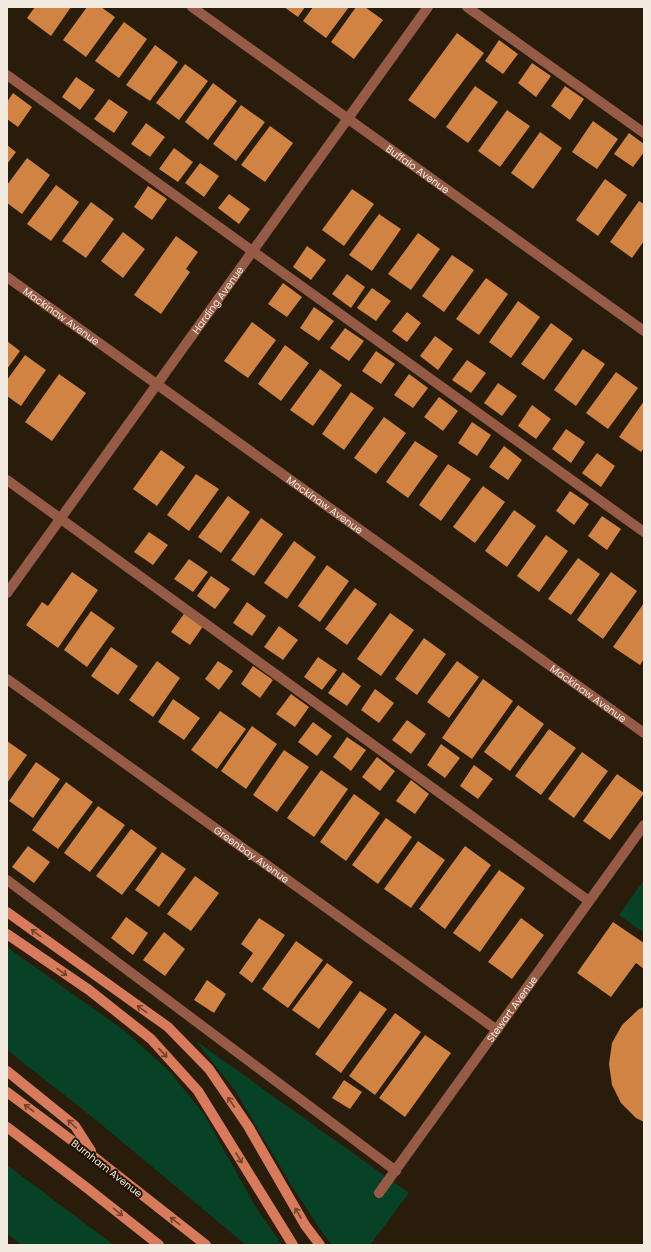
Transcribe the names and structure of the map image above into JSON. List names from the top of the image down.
{
  "streets": {
    "main road": ["Burnham Avenue"],
    "street": [
      "Buffalo Avenue",
      "Harding Avenue",
      "Mackinaw Avenue",
      "Greenbay Avenue",
      "Stewart Avenue"
    ]
  },
  "crossings": [
    ["Buffalo Avenue", "Harding Avenue"],
    ["Harding Avenue", "Mackinaw Avenue"],
    ["Greenbay Avenue", "Stewart Avenue"]
  ]
}
